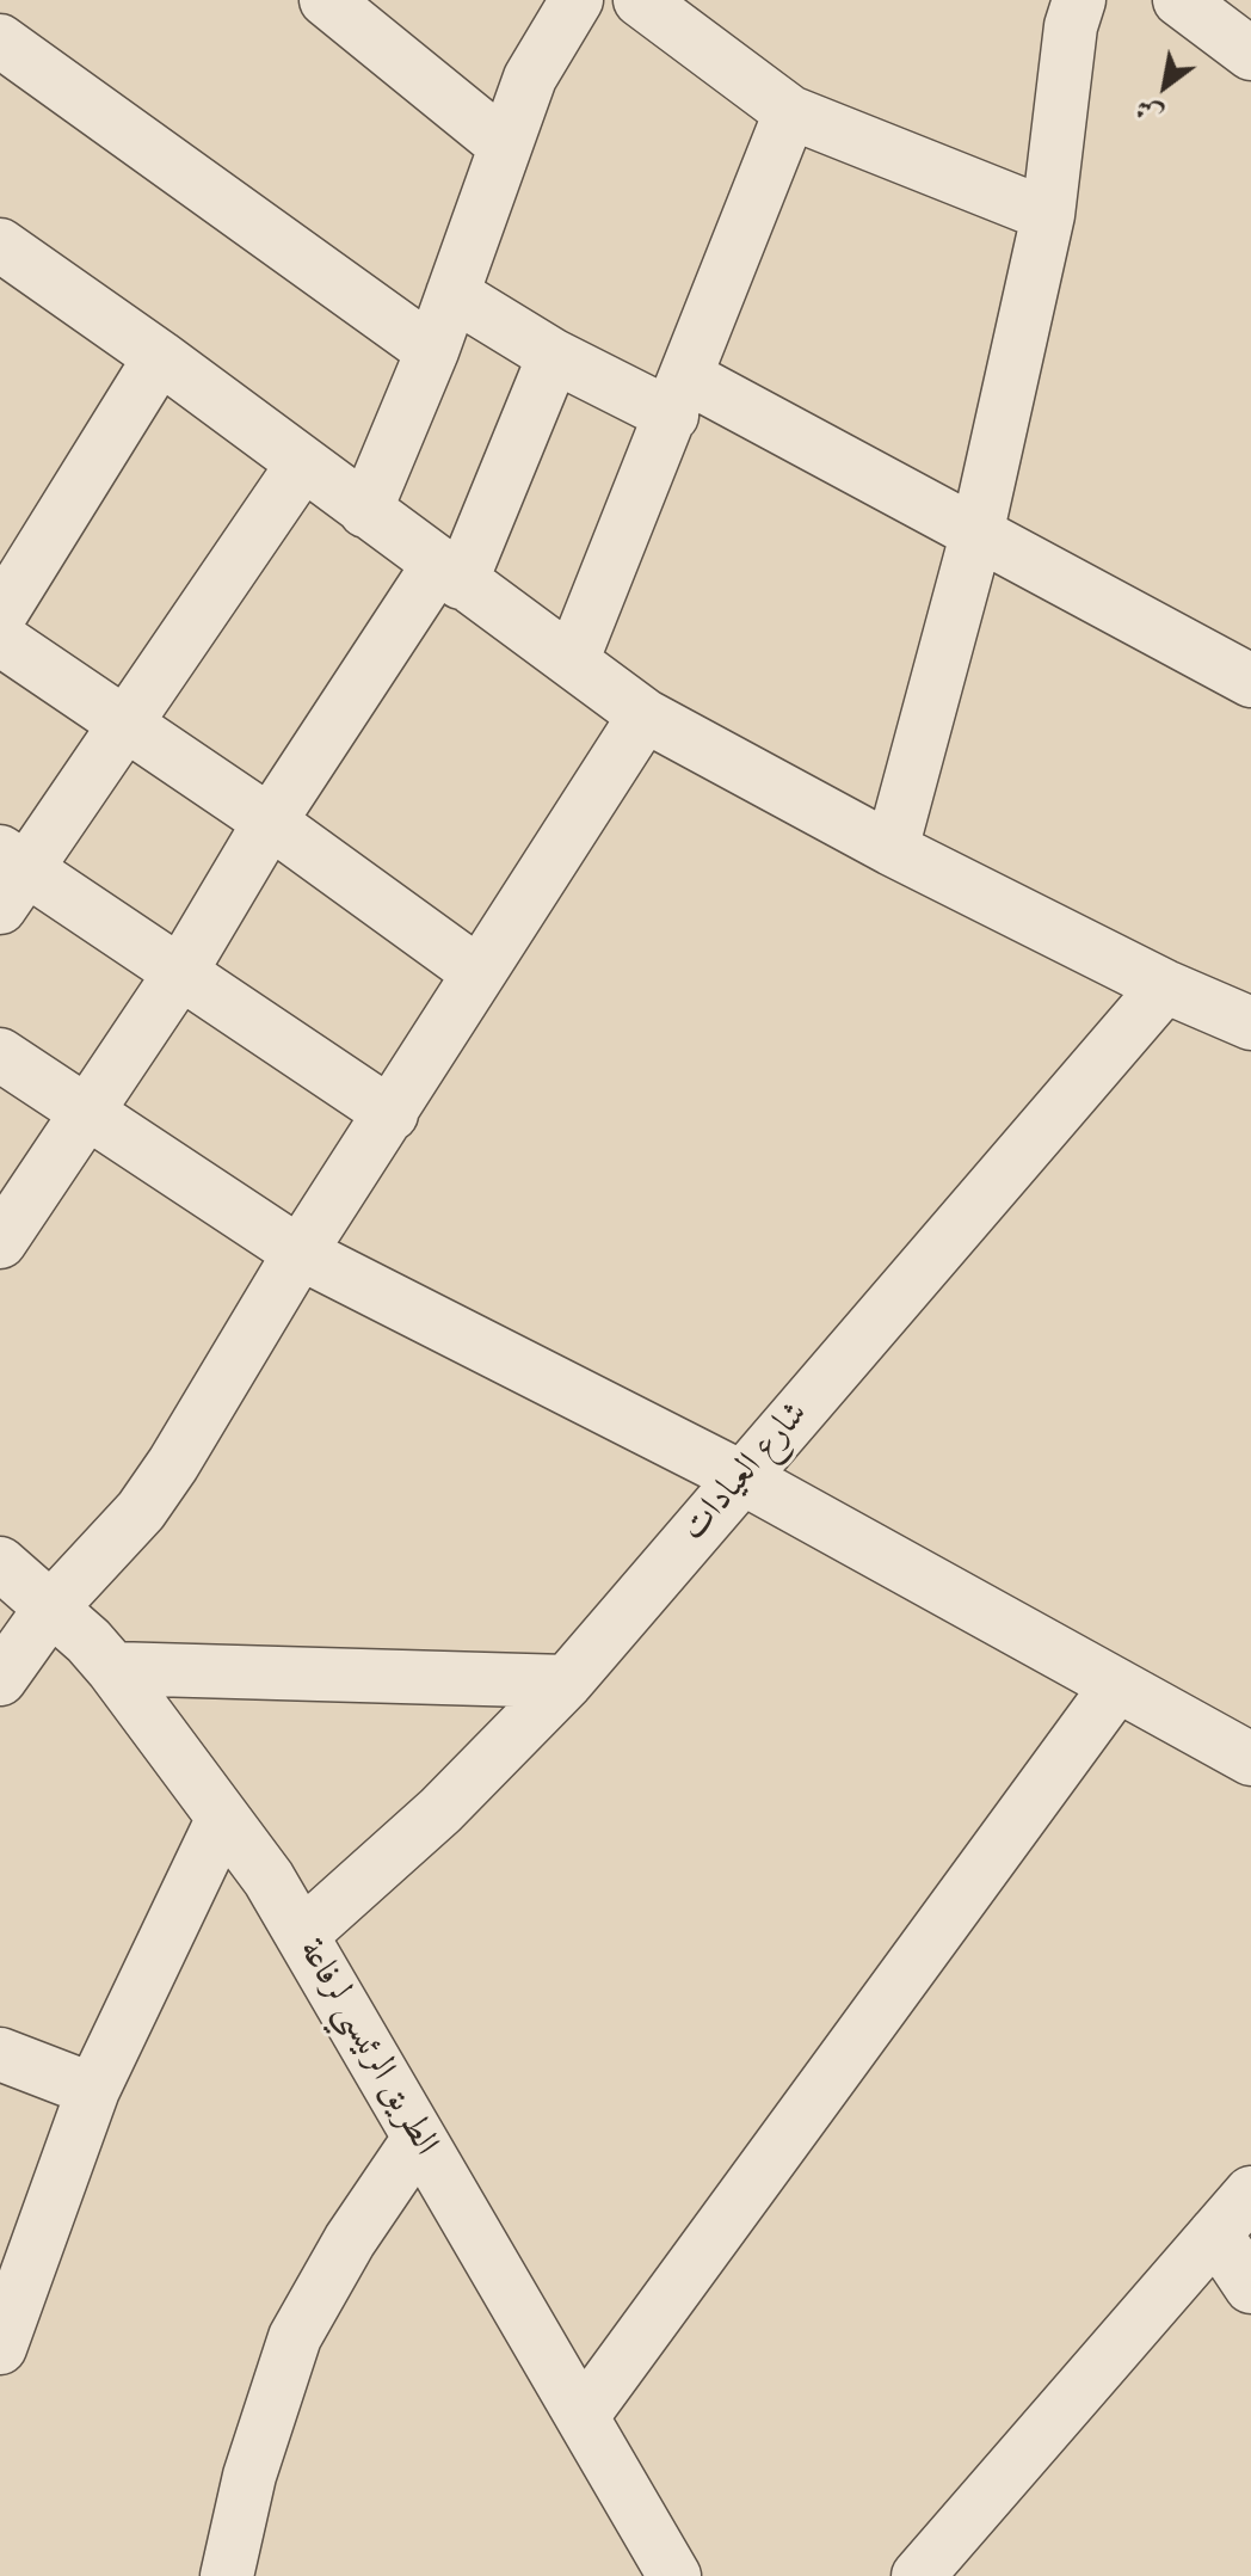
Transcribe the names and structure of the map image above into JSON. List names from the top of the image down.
{
  "streets": {
    "street": ["شارع العيادات", "الطريق الرئيسي لرفاعة"]
  },
  "crossings": [
    ["شارع العيادات", "الطريق الرئيسي لرفاعة"]
  ],
  "north": "bottom left"
}
